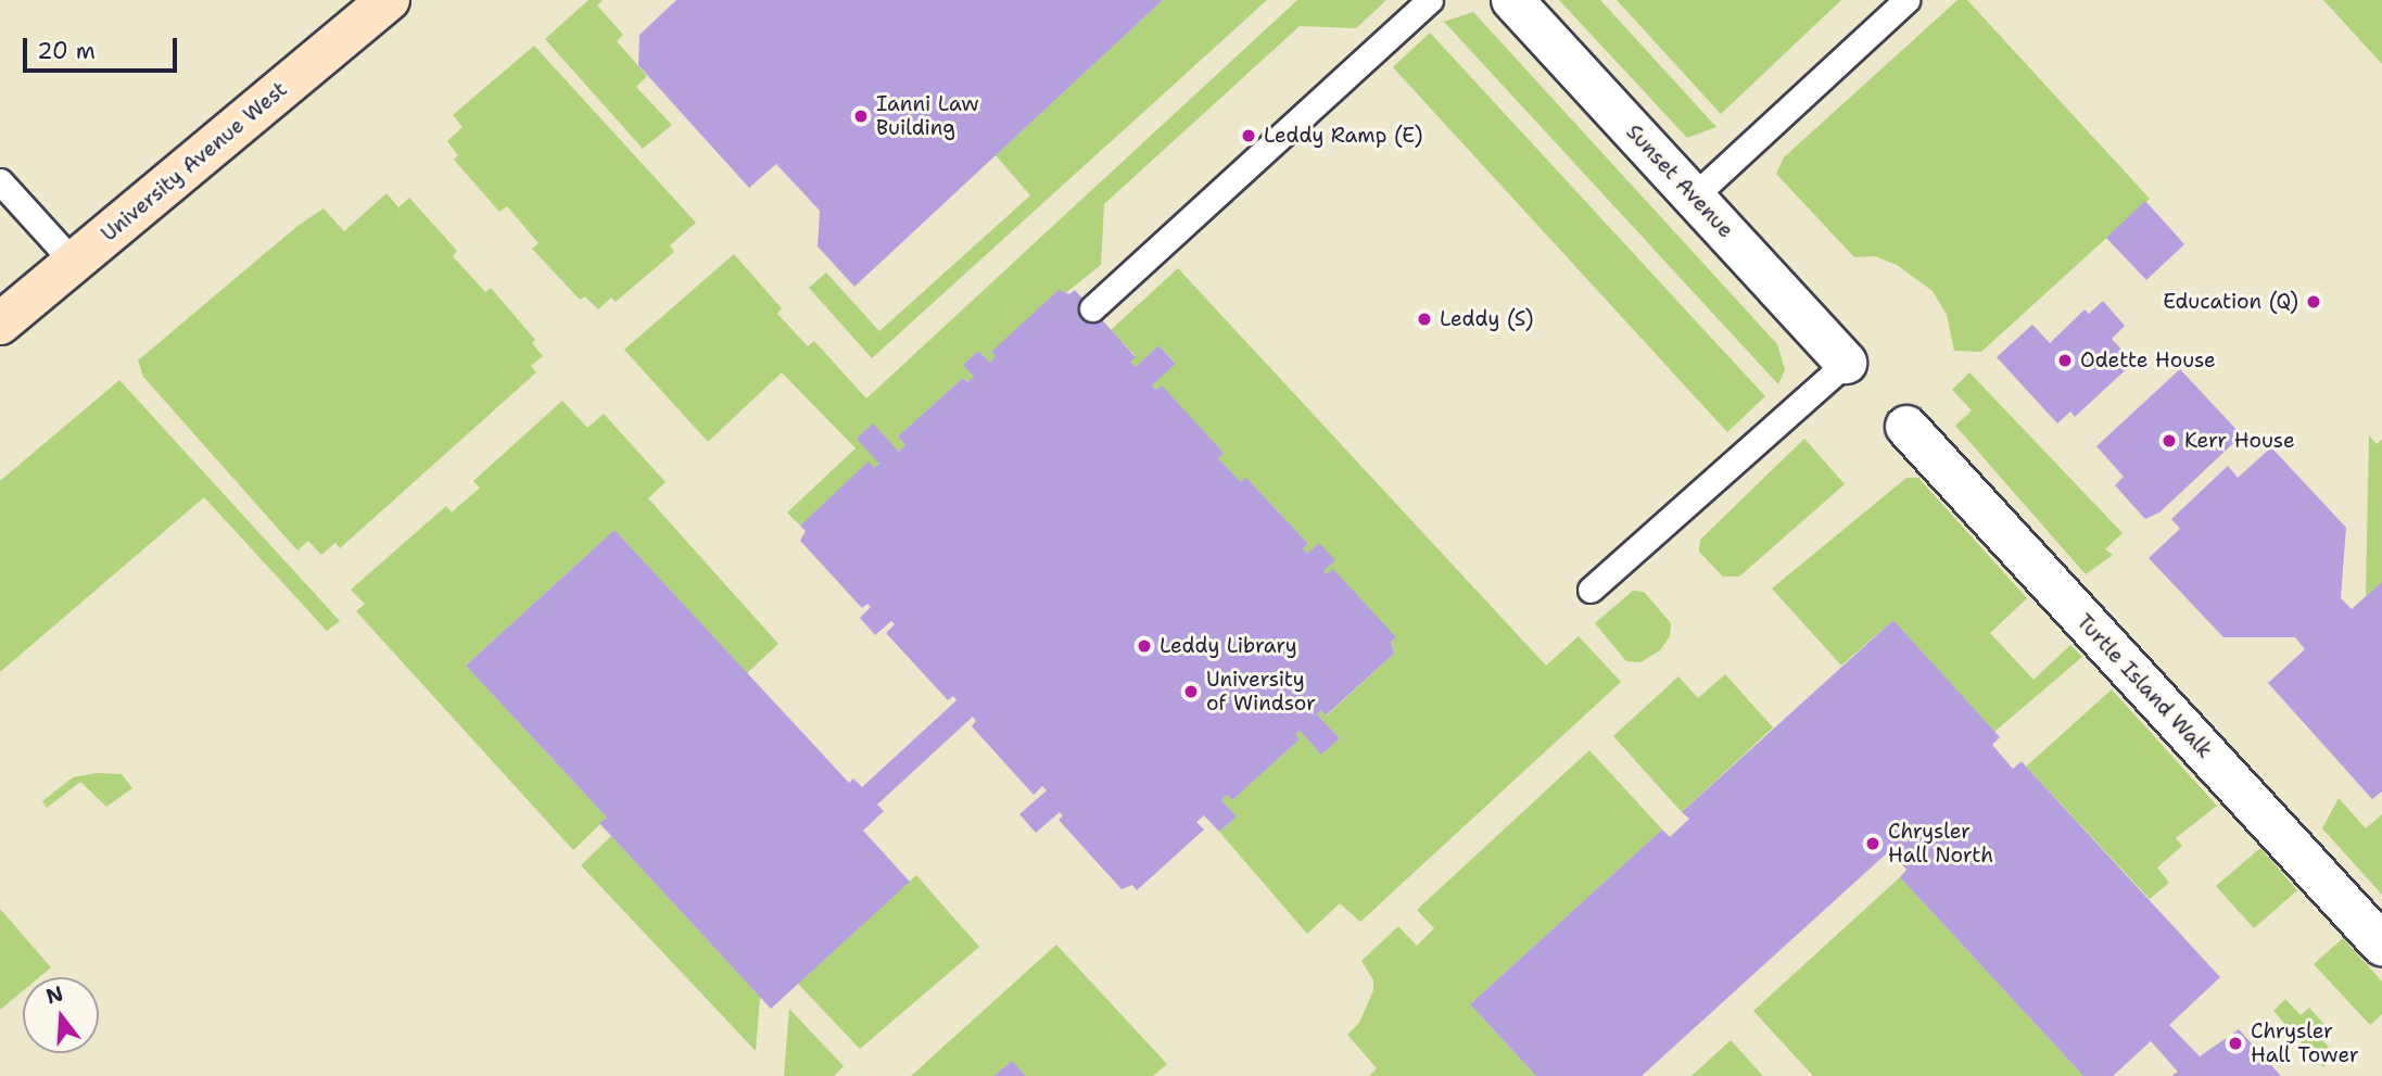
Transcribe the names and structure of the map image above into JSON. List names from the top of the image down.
{
  "streets": {
    "main road": ["University Avenue West"],
    "street": ["Sunset Avenue", "Turtle Island Walk"]
  },
  "places": [
    "Ianni Law Building",
    "Leddy Ramp (E)",
    "Education (Q)",
    "Leddy (S)",
    "Odette House",
    "Kerr House",
    "Leddy Library",
    "University of Windsor",
    "Chrysler Hall North",
    "Chrysler Hall Tower"
  ],
  "scale_bar": "20 m",
  "north": "top"
}
